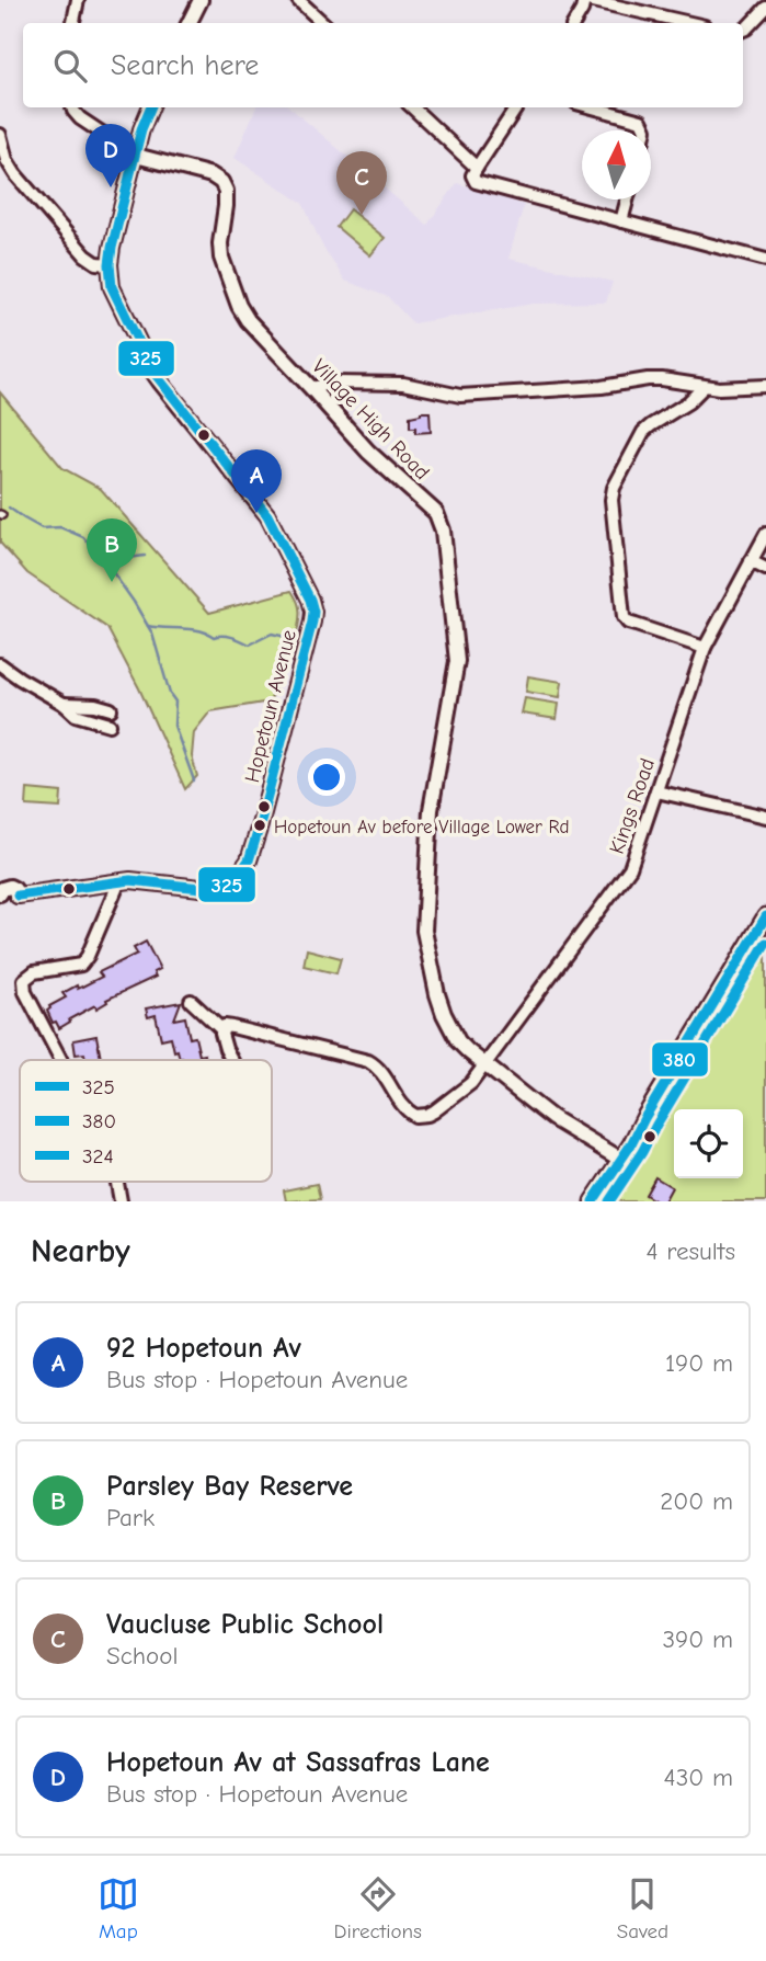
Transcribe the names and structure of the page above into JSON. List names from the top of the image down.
{
  "streets": {
    "street": ["Village High Road", "Hopetoun Avenue", "Kings Road"]
  },
  "crossings": [
    ["Village High Road", "Hopetoun Avenue"],
    ["Village High Road", "Kings Road"]
  ],
  "places": ["Hopetoun Av before Village Lower Rd"],
  "lines": ["transit line 325", "transit line 380", "transit line 324"],
  "legend": ["325", "380", "324"],
  "north": "top",
  "page": {
    "search": "Search here",
    "pins": [
      "D",
      "C",
      "A",
      "B"
    ],
    "heading": ["Nearby", "4 results"],
    "list": [
      {
        "mark": "A",
        "name": "92 Hopetoun Av",
        "note": "Bus stop · Hopetoun Avenue",
        "value": "190 m"
      },
      {
        "mark": "B",
        "name": "Parsley Bay Reserve",
        "note": "Park",
        "value": "200 m"
      },
      {
        "mark": "C",
        "name": "Vaucluse Public School",
        "note": "School",
        "value": "390 m"
      },
      {
        "mark": "D",
        "name": "Hopetoun Av at Sassafras Lane",
        "note": "Bus stop · Hopetoun Avenue",
        "value": "430 m"
      }
    ],
    "nav": ["Map", "Directions", "Saved"]
  }
}
